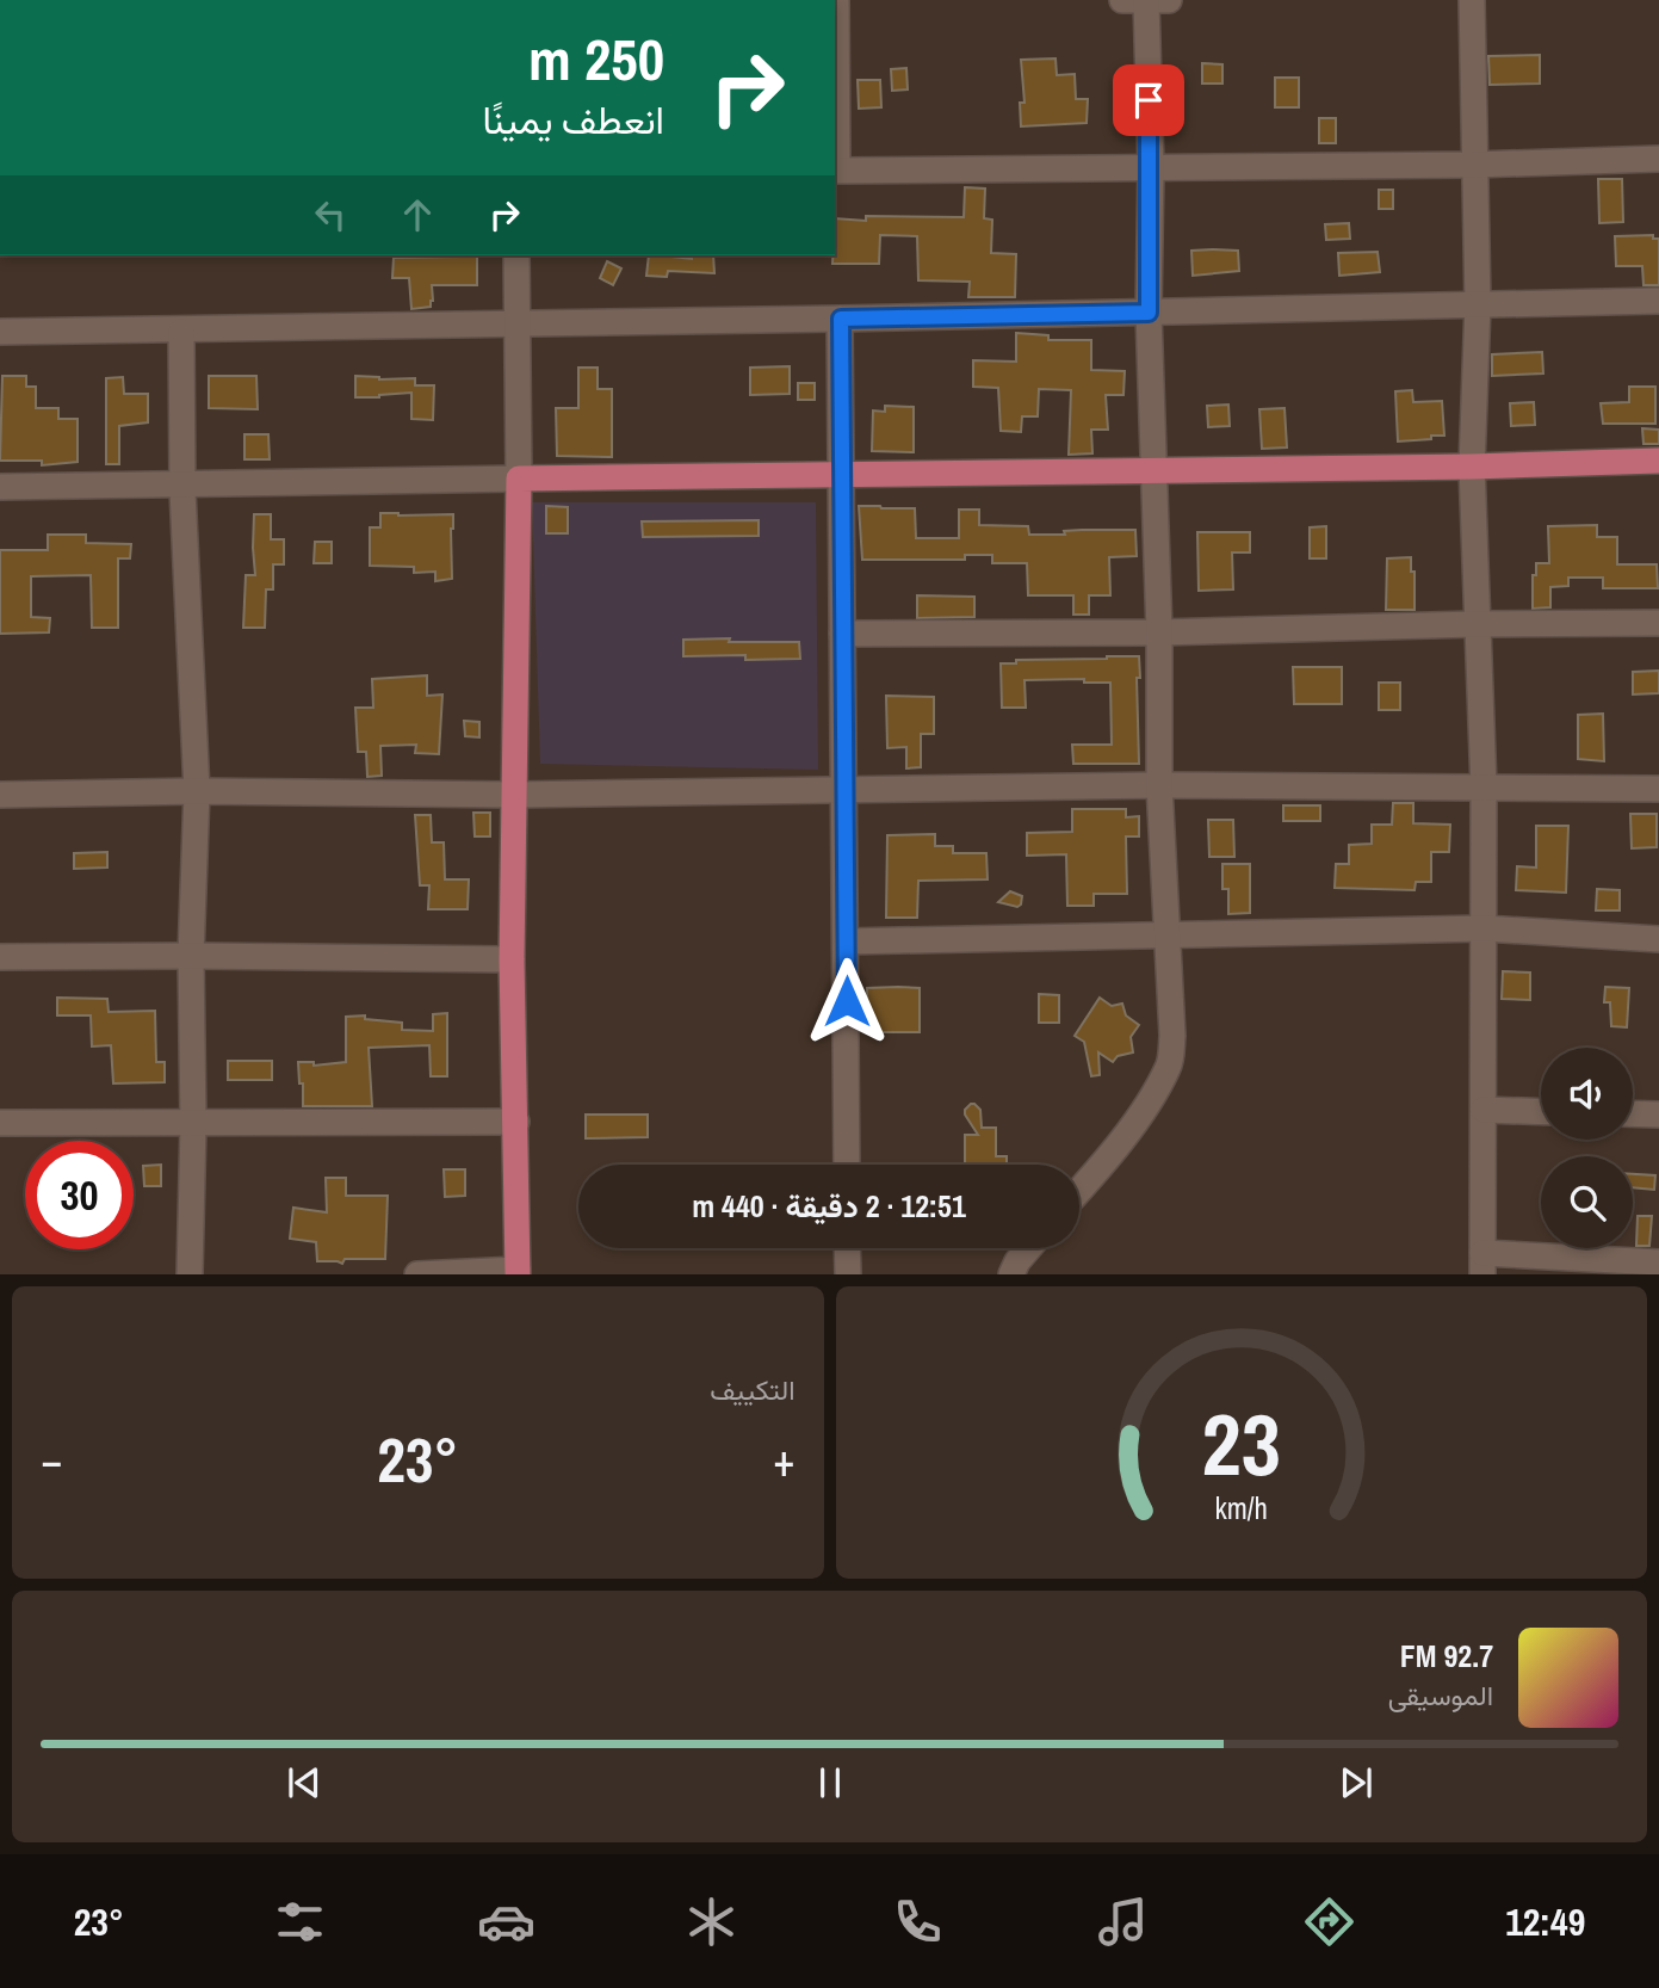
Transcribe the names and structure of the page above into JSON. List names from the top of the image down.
{
  "page": {
    "turn": ["250 m", "انعطف يمينًا"],
    "limit": "30",
    "trip": "12:51 · 2 دقيقة · 440 m",
    "tile": "التكييف",
    "heat": ["−", "23°", "+"],
    "song": ["92.7 FM", "الموسيقى"],
    "tabs": ["12:49", "23°"],
    "gauge": ["23", "km/h"]
  }
}
